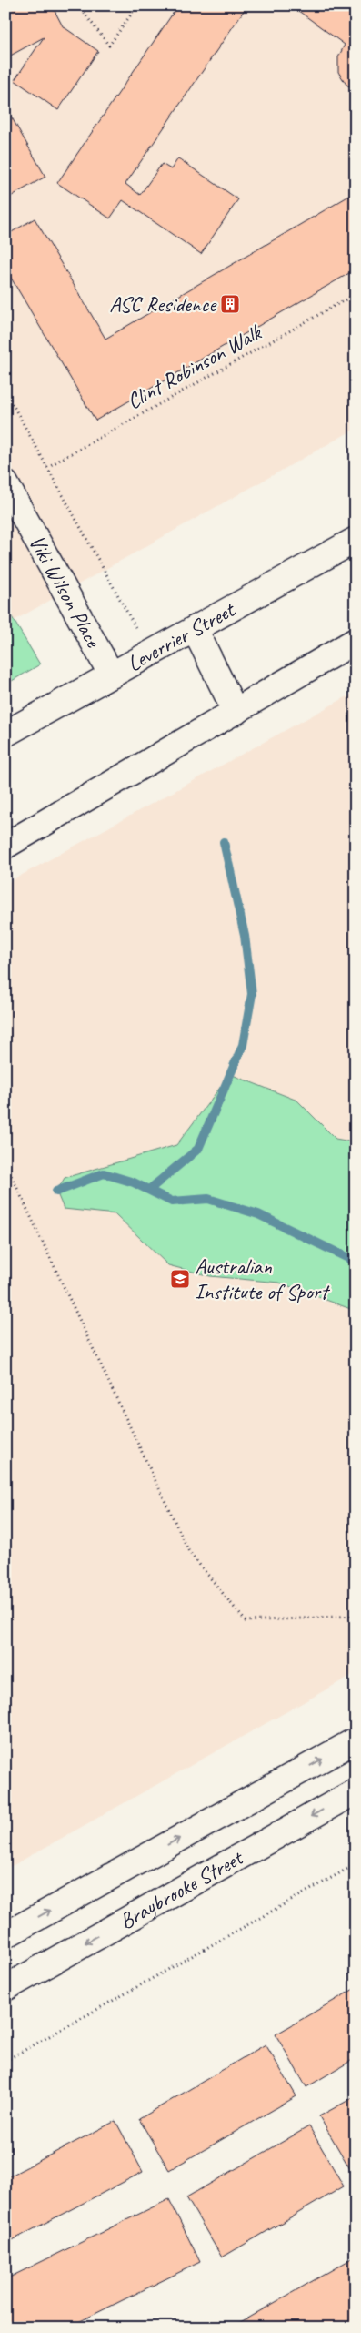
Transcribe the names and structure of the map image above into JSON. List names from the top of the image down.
{
  "streets": {
    "street": ["Viki Wilson Place", "Leverrier Street", "Braybrooke Street"],
    "path": ["Clint Robinson Walk"]
  },
  "crossings": [
    ["Viki Wilson Place", "Leverrier Street"]
  ],
  "places": {
    "building": ["ASC Residence"],
    "school or university": ["Australian Institute of Sport"]
  }
}
